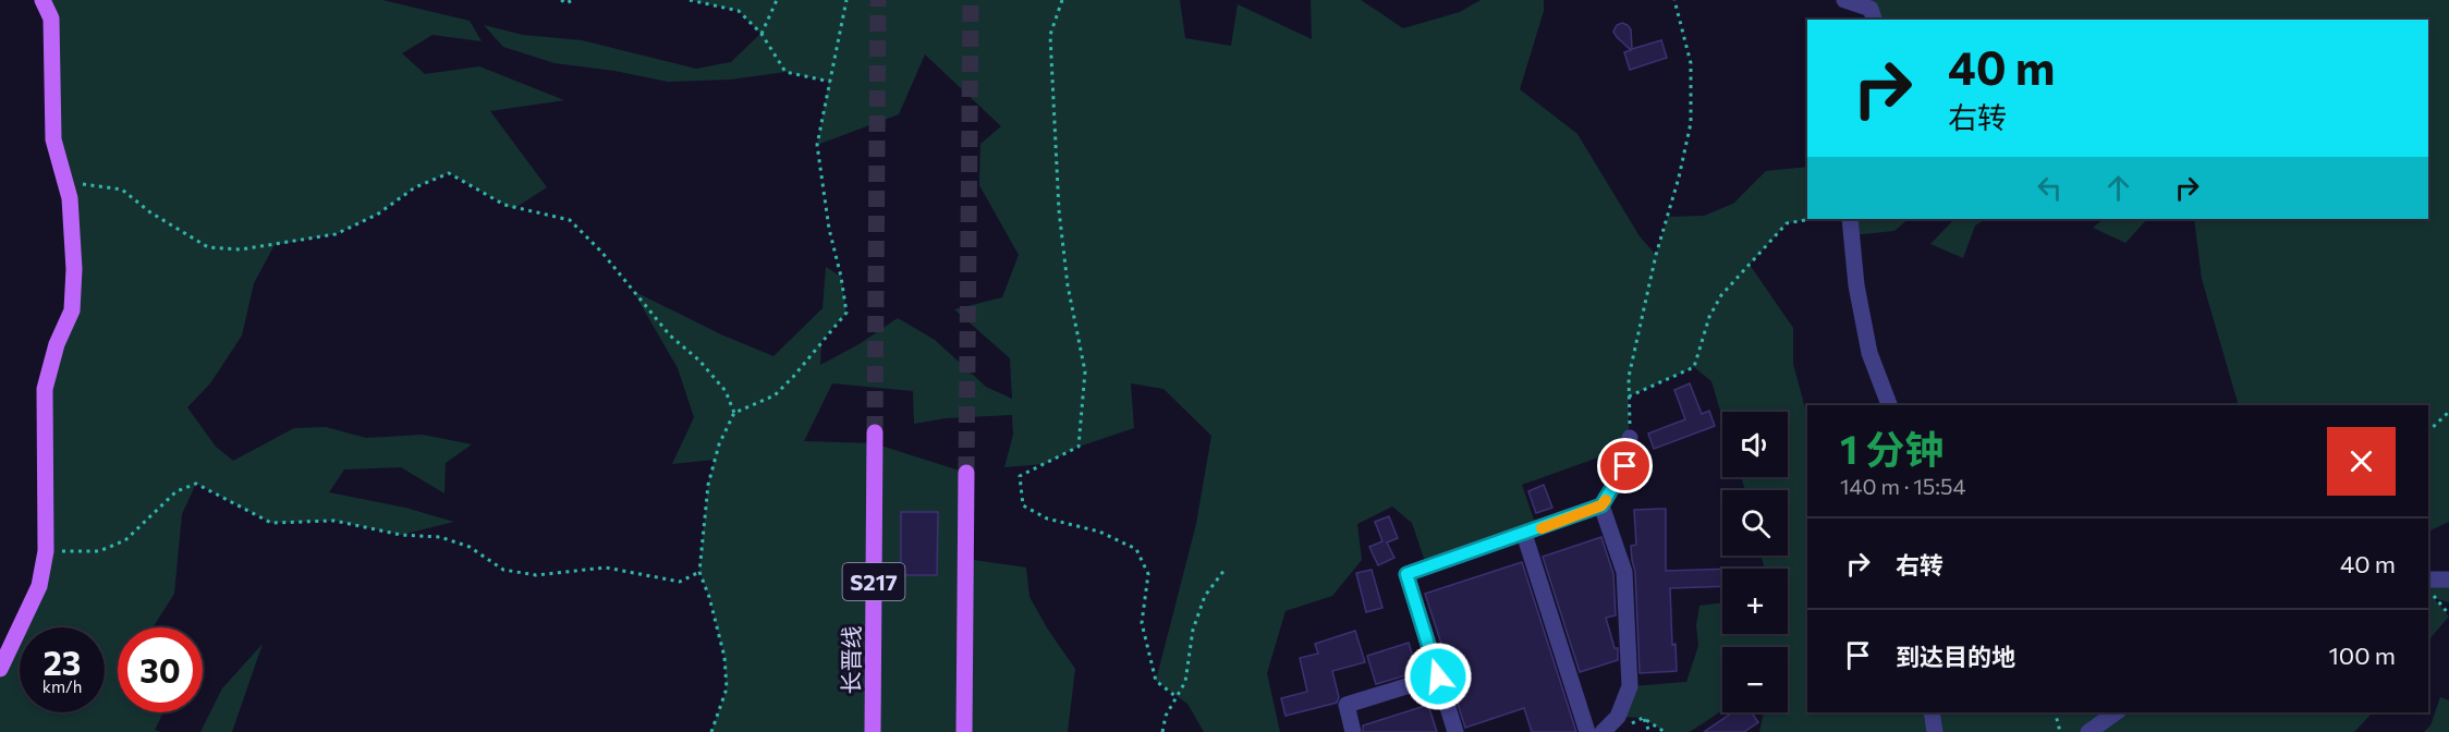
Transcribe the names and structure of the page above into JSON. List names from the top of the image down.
{
  "streets": {
    "main road": ["S217", "长晋线"]
  },
  "page": {
    "turn": ["40 m", "右转"],
    "heading": ["1 分钟", "140 m · 15:54"],
    "map_buttons": ["+", "−"],
    "list": [
      {
        "name": "右转",
        "value": "40 m"
      },
      {
        "name": "到达目的地",
        "value": "100 m"
      }
    ],
    "speed": "23 km/h",
    "limit": "30"
  }
}
